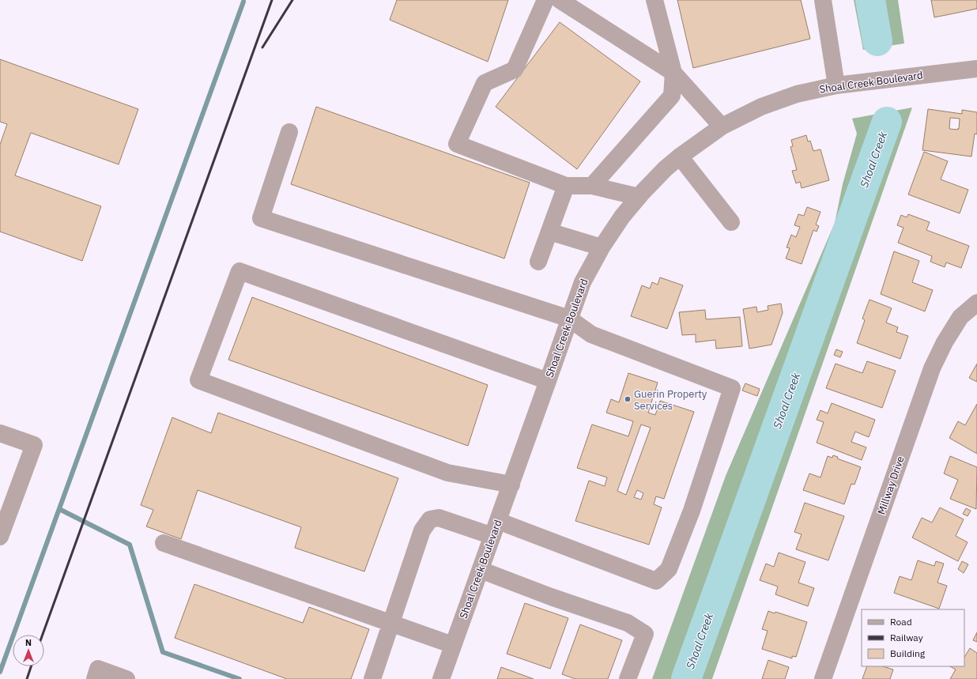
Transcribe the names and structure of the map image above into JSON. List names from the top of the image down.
{
  "streets": {
    "street": ["Shoal Creek Boulevard", "Millway Drive"]
  },
  "water": ["Shoal Creek"],
  "places": ["Guerin Property Services"],
  "legend": ["Road", "Railway", "Building"],
  "north": "top"
}
